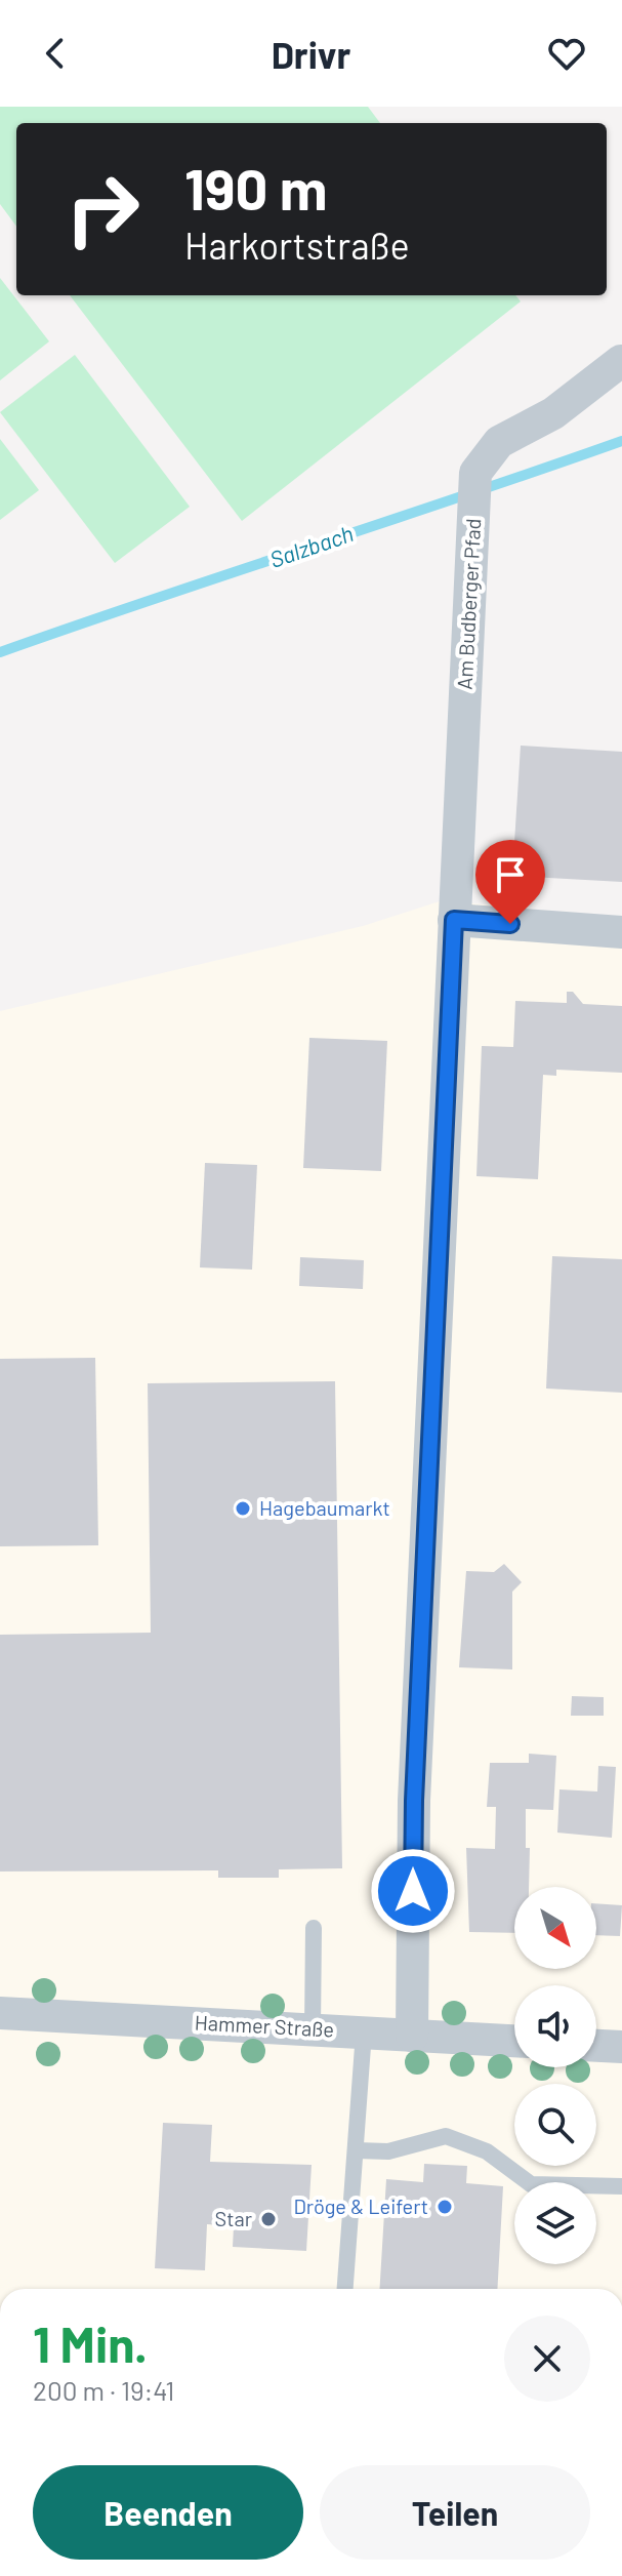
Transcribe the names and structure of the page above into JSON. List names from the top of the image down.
{
  "streets": {
    "street": ["Am Budberger Pfad", "Hammer Straße"]
  },
  "crossings": [
    ["Am Budberger Pfad", "Hammer Straße"]
  ],
  "water": ["Salzbach"],
  "places": ["Hagebaumarkt", "Dröge & Leifert", "Star"],
  "north": "bottom right",
  "page": {
    "header": "Drivr",
    "turn": ["190 m", "Harkortstraße"],
    "heading": ["1 Min.", "200 m · 19:41"],
    "buttons": ["Beenden", "Teilen"]
  }
}
